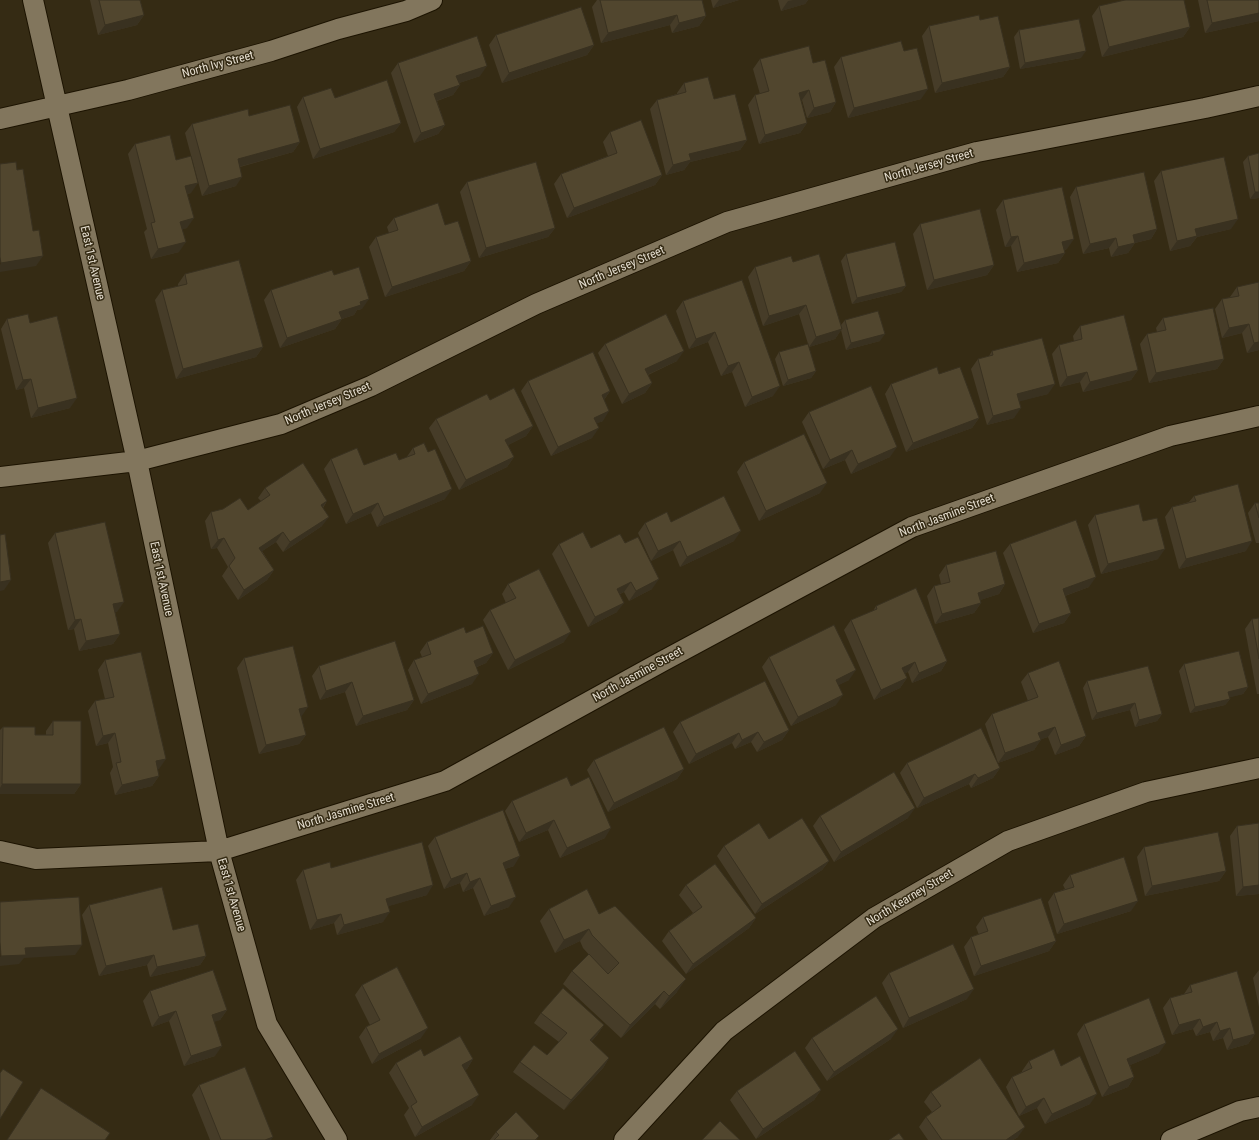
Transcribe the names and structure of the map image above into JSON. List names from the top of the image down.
{
  "streets": {
    "street": [
      "North Ivy Street",
      "North Jersey Street",
      "East 1st Avenue",
      "North Jasmine Street",
      "North Kearney Street"
    ]
  },
  "crossings": [
    ["North Ivy Street", "East 1st Avenue"],
    ["North Jersey Street", "East 1st Avenue"],
    ["East 1st Avenue", "North Jasmine Street"]
  ]
}
